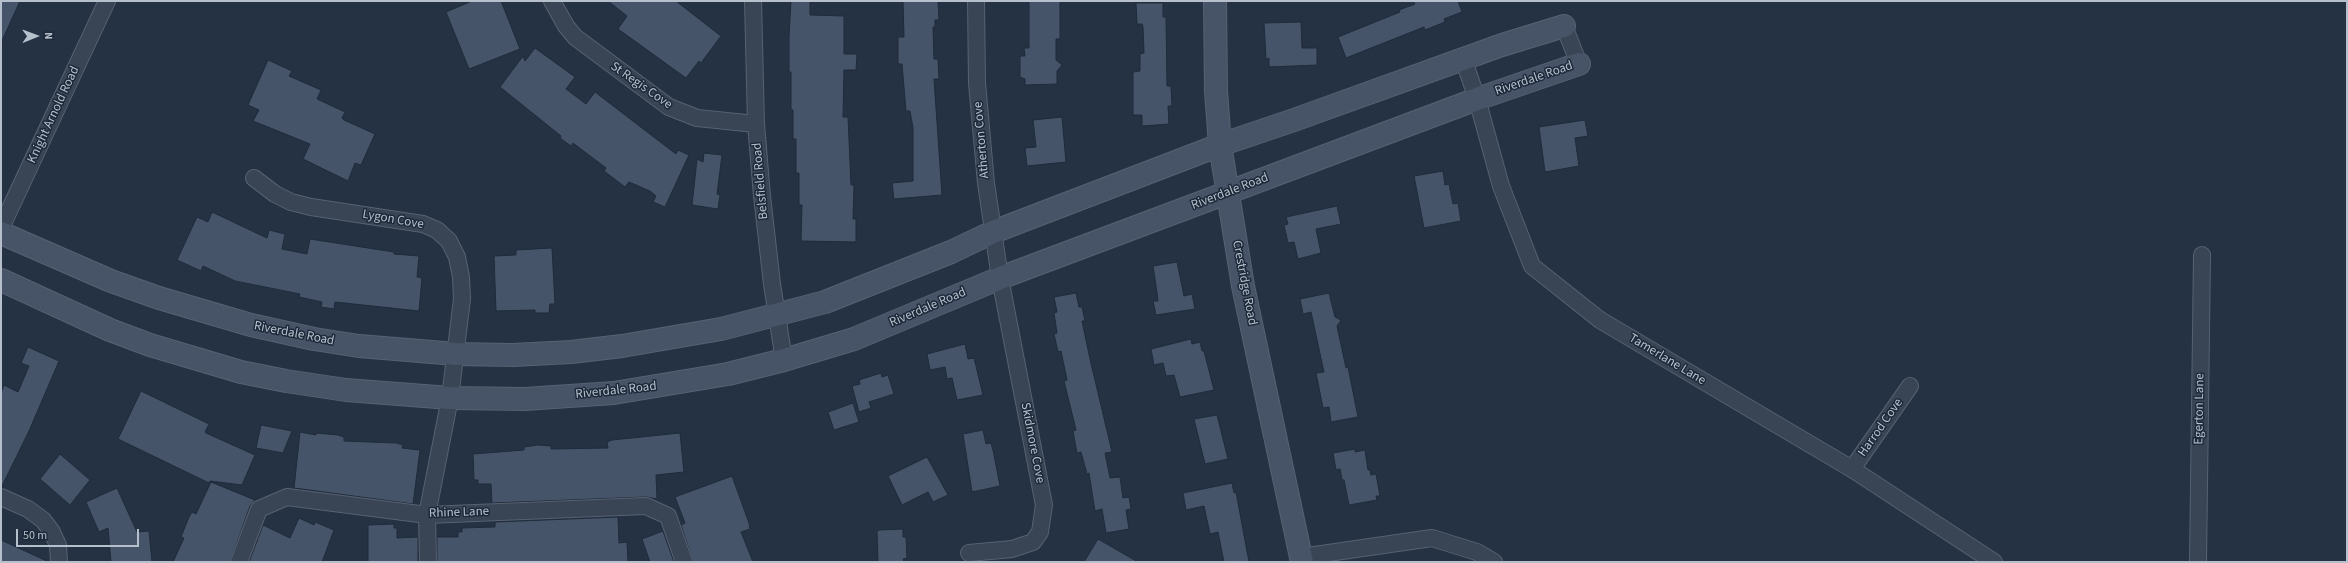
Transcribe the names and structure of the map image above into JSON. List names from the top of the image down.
{
  "streets": {
    "street": [
      "Riverdale Road",
      "St Regis Cove",
      "Knight Arnold Road",
      "Atherton Cove",
      "Belsfield Road",
      "Lygon Cove",
      "Crestridge Road",
      "Tamerlane Lane",
      "Egerton Lane",
      "Harrod Cove",
      "Skidmore Cove",
      "Rhine Lane"
    ]
  },
  "crossings": [
    ["Riverdale Road", "Atherton Cove"],
    ["Riverdale Road", "Belsfield Road"],
    ["Riverdale Road", "Lygon Cove"],
    ["Riverdale Road", "Crestridge Road"],
    ["Riverdale Road", "Tamerlane Lane"],
    ["Riverdale Road", "Skidmore Cove"],
    ["St Regis Cove", "Belsfield Road"],
    ["Atherton Cove", "Skidmore Cove"],
    ["Lygon Cove", "Rhine Lane"],
    ["Tamerlane Lane", "Harrod Cove"]
  ],
  "scale_bar": "50 m",
  "north": "right"
}
